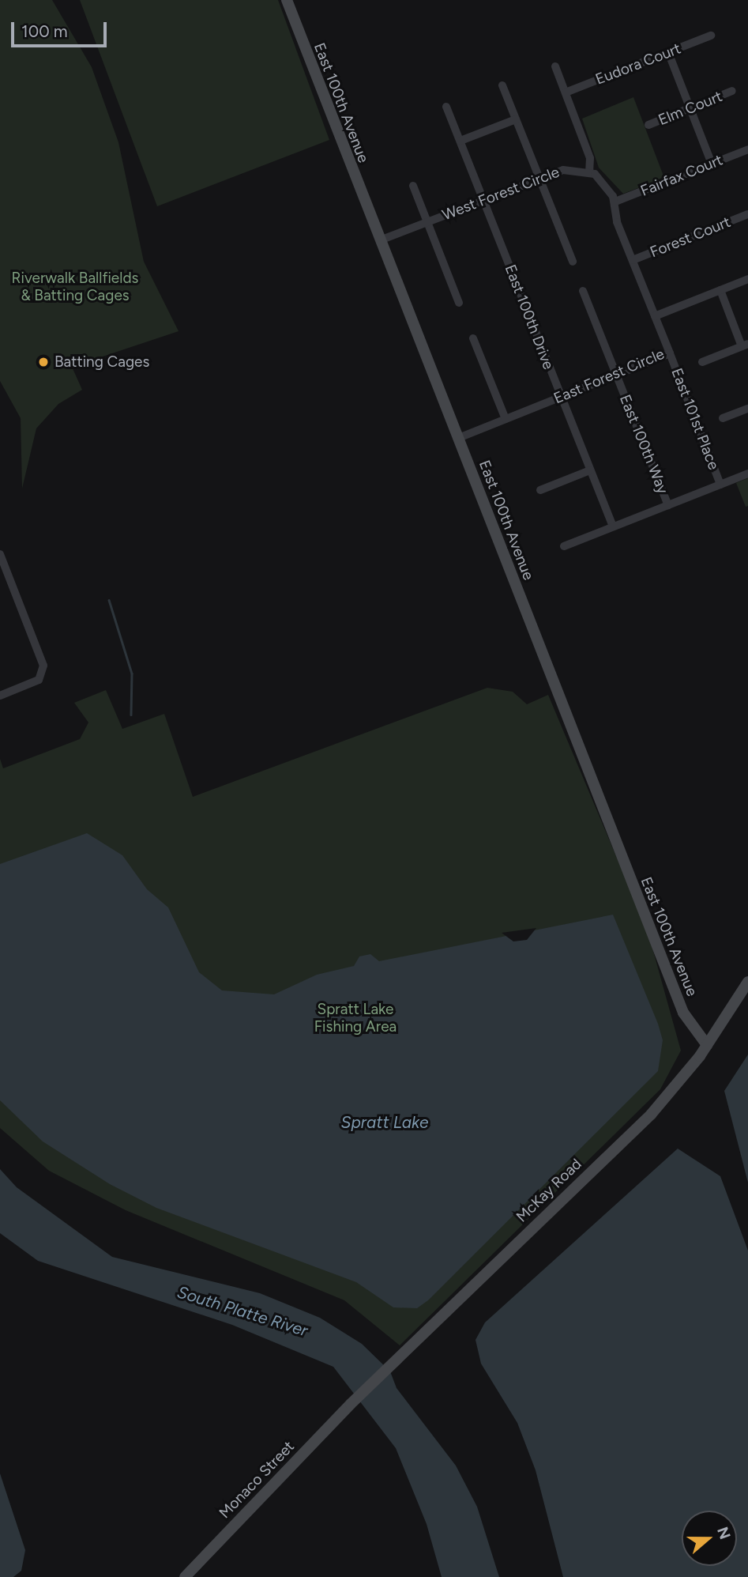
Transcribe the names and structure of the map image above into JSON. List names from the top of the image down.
{
  "streets": {
    "street": [
      "Eudora Court",
      "East 100th Avenue",
      "Elm Court",
      "Fairfax Court",
      "West Forest Circle",
      "Forest Court",
      "East 100th Drive",
      "East Forest Circle",
      "East 101st Place",
      "East 100th Way",
      "McKay Road",
      "Monaco Street"
    ]
  },
  "crossings": [
    ["East 100th Avenue", "West Forest Circle"],
    ["East 100th Avenue", "East Forest Circle"],
    ["East 100th Avenue", "McKay Road"],
    ["West Forest Circle", "East 100th Drive"],
    ["Forest Court", "East Forest Circle"],
    ["East 100th Drive", "East Forest Circle"],
    ["East Forest Circle", "East 101st Place"],
    ["East Forest Circle", "East 100th Way"],
    ["McKay Road", "Monaco Street"]
  ],
  "water": ["Spratt Lake", "South Platte River"],
  "parks": ["Riverwalk Ballfields & Batting Cages", "Spratt Lake Fishing Area"],
  "places": ["Batting Cages"],
  "scale_bar": "100 m",
  "north": "right"
}
